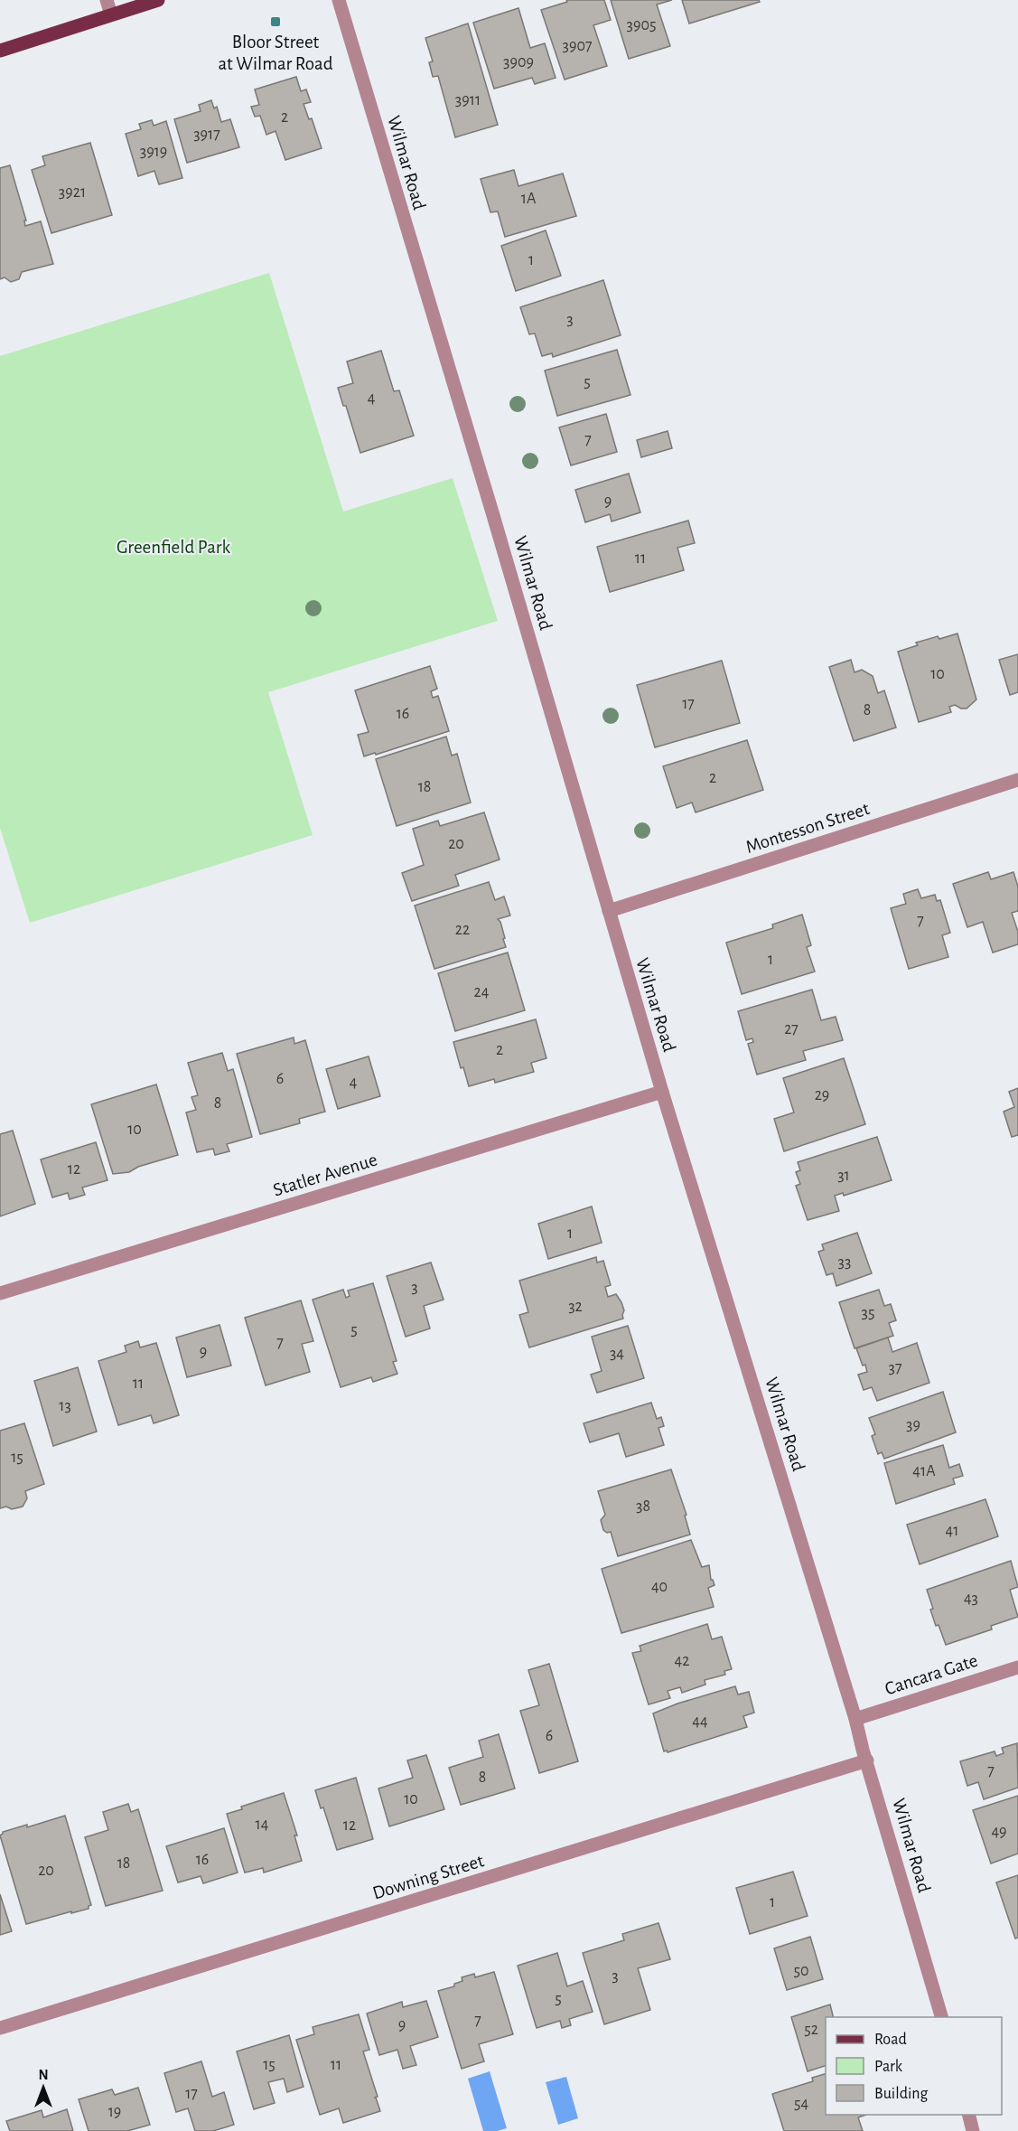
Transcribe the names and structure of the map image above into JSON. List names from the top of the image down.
{
  "streets": {
    "street": [
      "Wilmar Road",
      "Montesson Street",
      "Statler Avenue",
      "Cancara Gate",
      "Downing Street"
    ]
  },
  "crossings": [
    ["Wilmar Road", "Montesson Street"],
    ["Wilmar Road", "Statler Avenue"],
    ["Wilmar Road", "Cancara Gate"],
    ["Wilmar Road", "Downing Street"]
  ],
  "parks": ["Greenfield Park"],
  "places": {
    "transit": ["Bloor Street at Wilmar Road"]
  },
  "house_numbers": [
    "3905",
    "3907",
    "3909",
    "3911",
    "2",
    "3917",
    "3919",
    "3921",
    "1A",
    "1",
    "3",
    "5",
    "4",
    "7",
    "9",
    "11",
    "10",
    "17",
    "8",
    "16",
    "2",
    "18",
    "20",
    "7",
    "22",
    "1",
    "24",
    "27",
    "2",
    "6",
    "4",
    "29",
    "8",
    "10",
    "12",
    "31",
    "1",
    "33",
    "3",
    "32",
    "35",
    "5",
    "7",
    "9",
    "34",
    "37",
    "11",
    "13",
    "39",
    "15",
    "41A",
    "38",
    "41",
    "40",
    "43",
    "42",
    "44",
    "6",
    "7",
    "8",
    "10",
    "14",
    "12",
    "49",
    "16",
    "18",
    "20",
    "1",
    "50",
    "3",
    "5",
    "7",
    "9",
    "52",
    "15",
    "11",
    "17",
    "54",
    "19"
  ],
  "legend": ["Road", "Park", "Building"],
  "north": "top"
}
